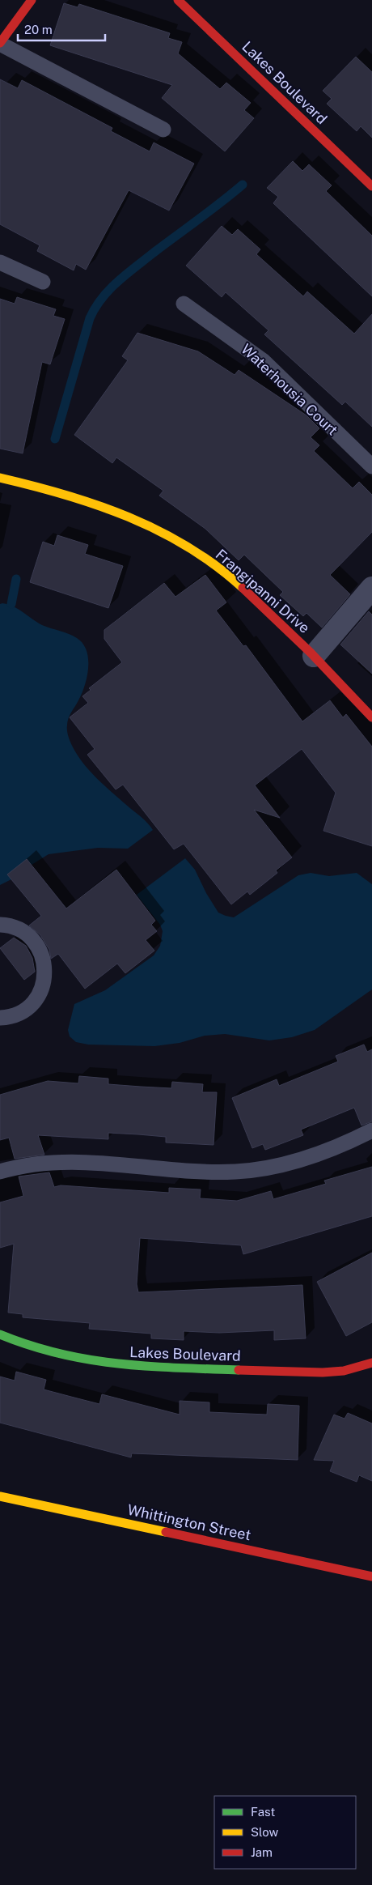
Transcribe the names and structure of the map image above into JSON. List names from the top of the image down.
{
  "streets": {
    "street": ["Lakes Boulevard", "Frangipanni Drive", "Whittington Street"],
    "lane": ["Waterhousia Court"]
  },
  "legend": ["Fast", "Slow", "Jam"],
  "scale_bar": "20 m"
}
